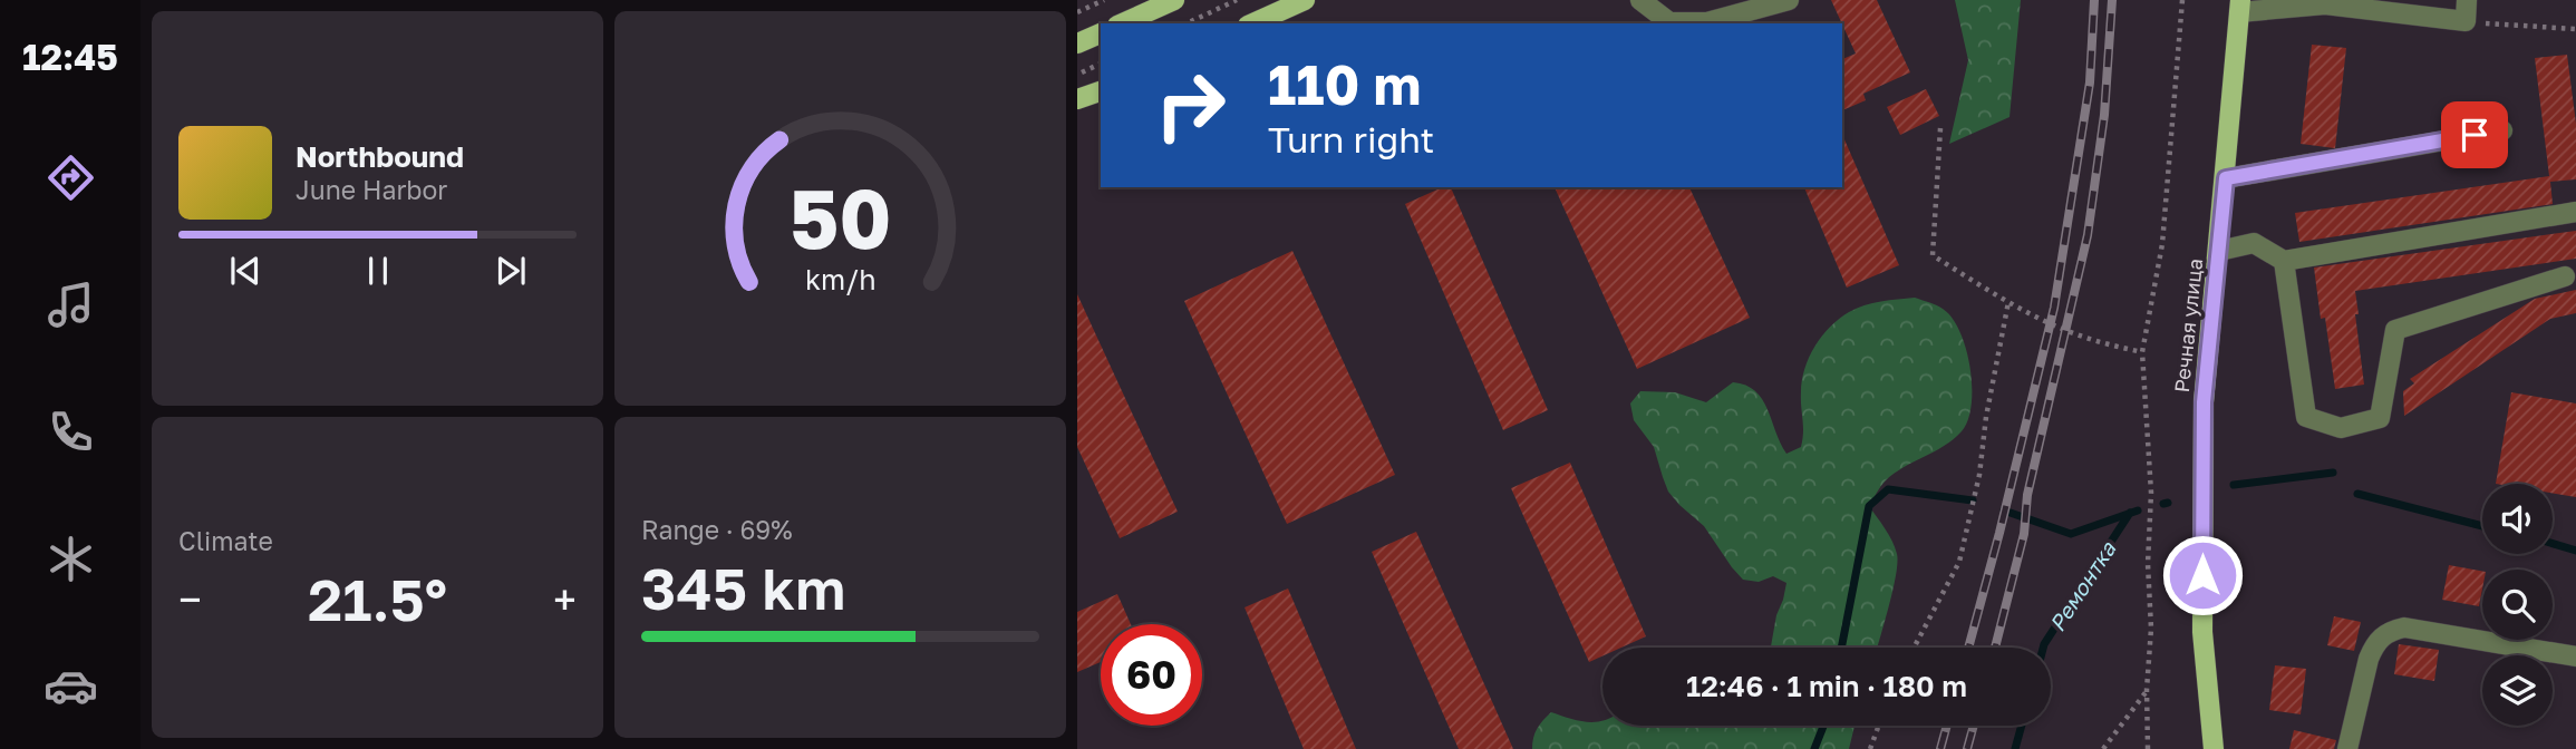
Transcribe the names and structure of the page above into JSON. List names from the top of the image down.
{
  "streets": {
    "main road": ["Речная улица"]
  },
  "water": ["Ремонтка"],
  "page": {
    "tabs": "12:45",
    "turn": ["110 m", "Turn right"],
    "song": ["Northbound", "June Harbor"],
    "tile": [
      "Climate",
      ["Range · 69%", "345 km"]
    ],
    "heat": ["−", "21.5°", "+"],
    "limit": "60",
    "trip": "12:46 · 1 min · 180 m",
    "gauge": ["50", "km/h"]
  }
}
